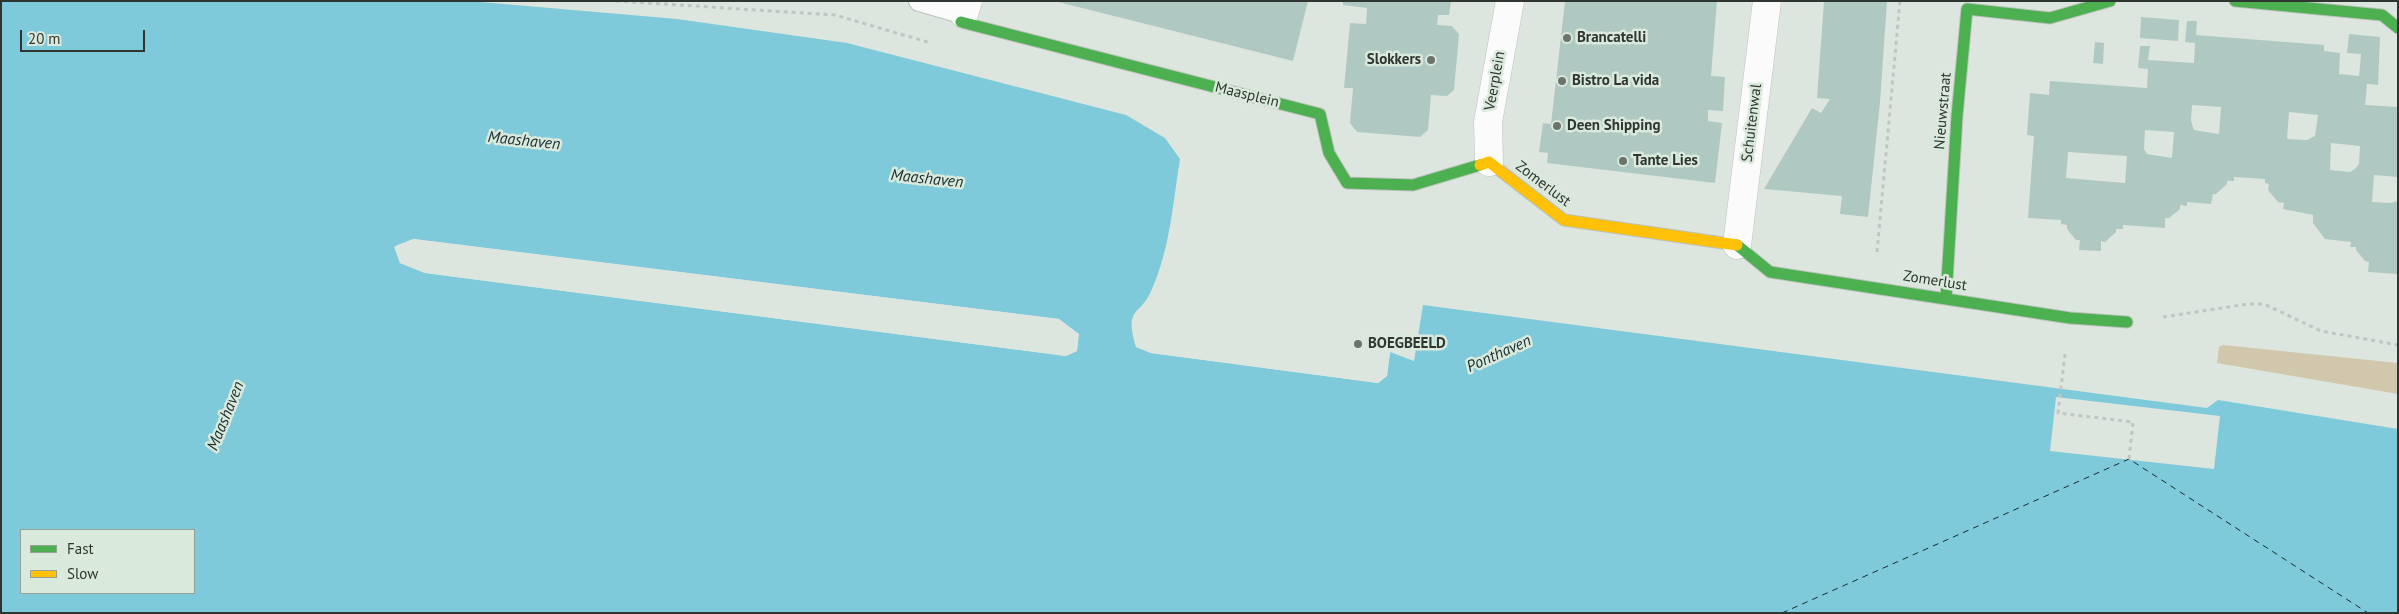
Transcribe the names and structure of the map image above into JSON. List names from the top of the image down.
{
  "streets": {
    "street": [
      "Veerplein",
      "Maasplein",
      "Nieuwstraat",
      "Schuitenwal",
      "Zomerlust"
    ]
  },
  "crossings": [
    ["Veerplein", "Maasplein"],
    ["Veerplein", "Zomerlust"],
    ["Maasplein", "Zomerlust"],
    ["Nieuwstraat", "Zomerlust"],
    ["Schuitenwal", "Zomerlust"]
  ],
  "water": ["Maashaven", "Ponthaven"],
  "places": [
    "Brancatelli",
    "Slokkers",
    "Bistro La vida",
    "Deen Shipping",
    "Tante Lies",
    "BOEGBEELD"
  ],
  "legend": ["Fast", "Slow"],
  "scale_bar": "20 m"
}
